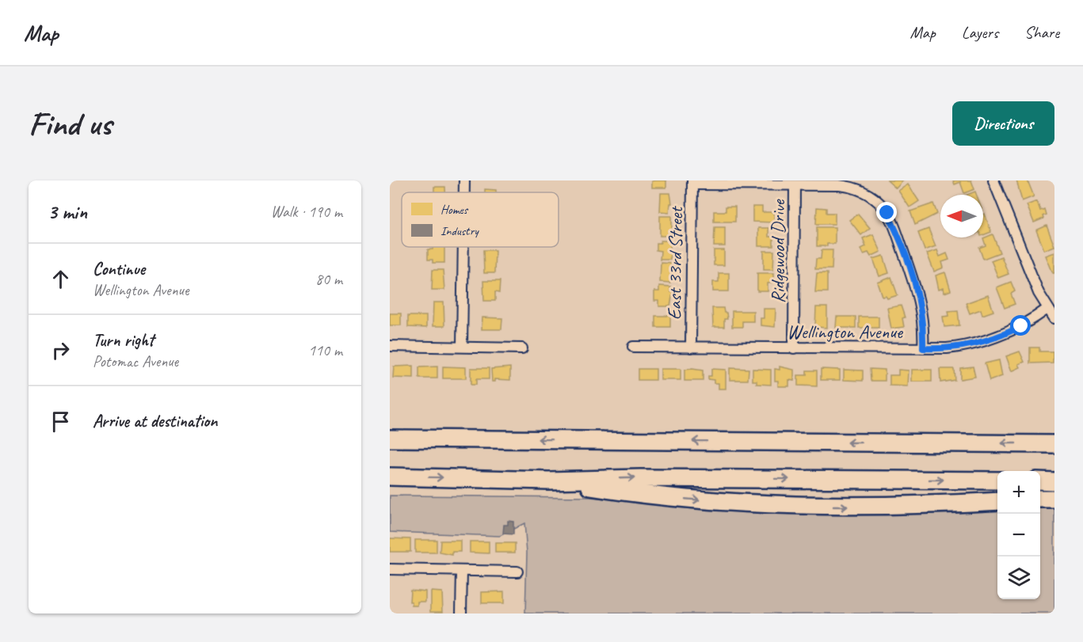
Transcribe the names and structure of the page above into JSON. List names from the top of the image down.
{
  "streets": {
    "street": ["Ridgewood Drive", "East 33rd Street", "Wellington Avenue"]
  },
  "crossings": [
    ["Ridgewood Drive", "Wellington Avenue"],
    ["East 33rd Street", "Wellington Avenue"]
  ],
  "legend": ["Homes", "Industry"],
  "north": "left",
  "page": {
    "header": "Map",
    "nav": ["Map", "Layers", "Share"],
    "buttons": "Directions",
    "title": "Find us",
    "heading": ["3 min", "Walk · 190 m"],
    "list": [
      ["Continue", "Wellington Avenue", "80 m"],
      ["Turn right", "Potomac Avenue", "110 m"],
      "Arrive at destination"
    ],
    "map_buttons": ["+", "−"]
  }
}
